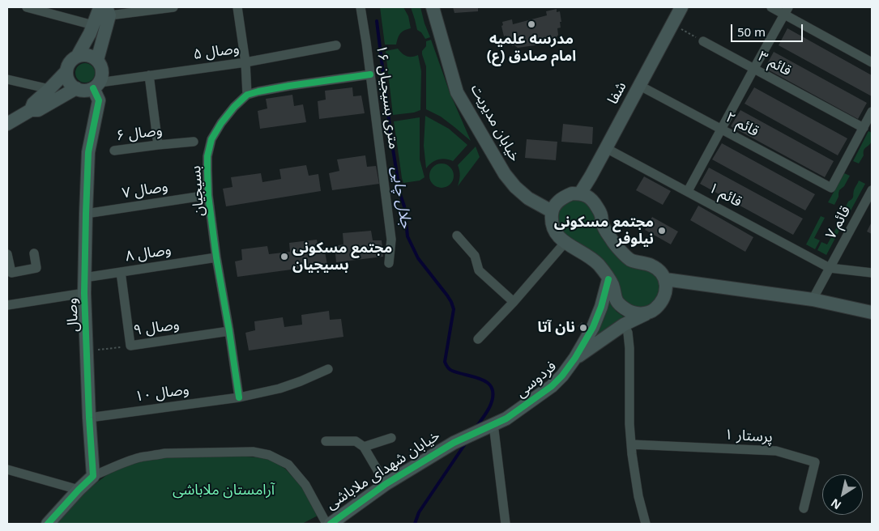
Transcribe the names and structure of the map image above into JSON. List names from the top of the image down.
{
  "streets": {
    "street": [
      "وصال ۵",
      "قائم ۳",
      "شفا",
      "۱۶ متری بسیجیان",
      "خیابان مدیریت",
      "قائم ۲",
      "وصال ۶",
      "وصال ۷",
      "بسیجیان",
      "قائم ۱",
      "قائم ۷",
      "وصال ۸",
      "وصال",
      "وصال ۹",
      "فردوسی",
      "وصال ۱۰",
      "پرستار ۱",
      "خیابان شهدای ملاباشی"
    ]
  },
  "crossings": [
    ["وصال ۵", "وصال"],
    ["قائم ۳", "قائم ۲"],
    ["شفا", "قائم ۲"],
    ["شفا", "قائم ۱"],
    ["وصال ۷", "بسیجیان"],
    ["وصال ۷", "وصال"],
    ["بسیجیان", "وصال ۸"],
    ["بسیجیان", "وصال ۹"],
    ["بسیجیان", "وصال ۱۰"],
    ["قائم ۱", "قائم ۷"],
    ["وصال ۸", "وصال"],
    ["وصال", "وصال ۹"],
    ["وصال", "وصال ۱۰"],
    ["فردوسی", "خیابان شهدای ملاباشی"]
  ],
  "water": ["جلال چایی"],
  "parks": ["آرامستان ملاباشی"],
  "places": [
    "مدرسه علمیه امام صادق (ع)",
    "مجتمع مسکونی نیلوفر",
    "مجتمع مسکونی بسیجیان",
    "نان آتا"
  ],
  "scale_bar": "50 m",
  "north": "bottom left"
}
